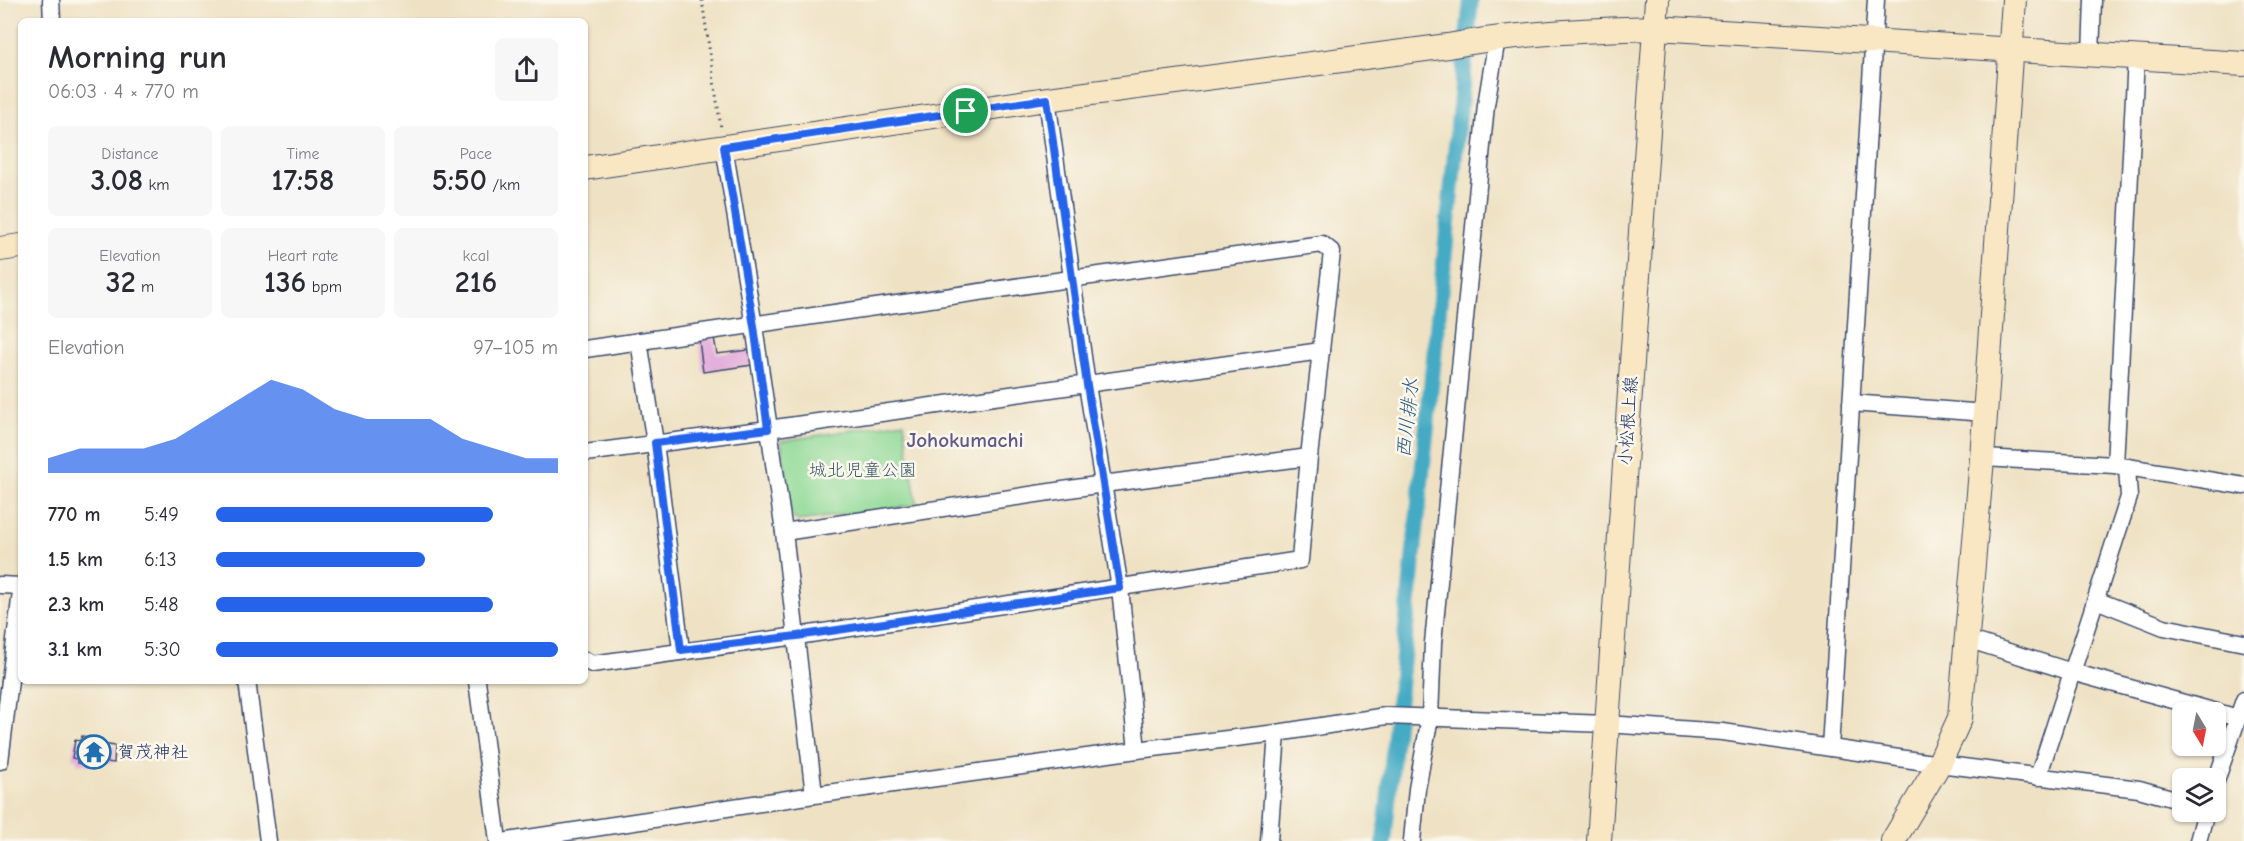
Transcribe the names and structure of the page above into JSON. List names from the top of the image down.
{
  "streets": {
    "street": ["小松根上線"]
  },
  "districts": ["Johokumachi"],
  "water": ["西川排水"],
  "parks": ["城北児童公園"],
  "places": {
    "temple": ["賀茂神社"]
  },
  "north": "bottom",
  "page": {
    "heading": ["Morning run", "06:03 · 4 × 770 m"],
    "stats": [
      ["Distance", "3.08 km"],
      ["Time", "17:58"],
      ["Pace", "5:50 /km"],
      ["Elevation", "32 m"],
      ["Heart rate", "136 bpm"],
      ["kcal", "216"]
    ],
    "chart": ["Elevation", "97–105 m"],
    "list": [
      {
        "name": "770 m",
        "note": "5:49"
      },
      {
        "name": "1.5 km",
        "note": "6:13"
      },
      {
        "name": "2.3 km",
        "note": "5:48"
      },
      {
        "name": "3.1 km",
        "note": "5:30"
      }
    ]
  }
}
